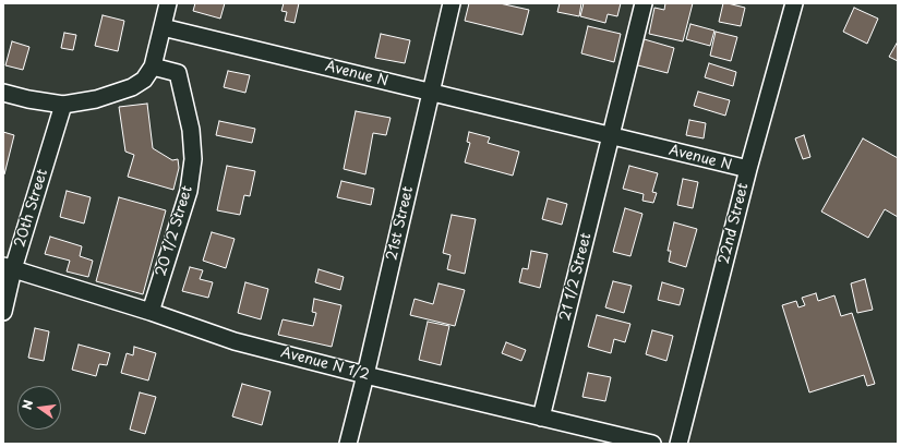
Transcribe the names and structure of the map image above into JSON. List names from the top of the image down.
{
  "streets": {
    "street": [
      "Avenue N",
      "20th Street",
      "21st Street",
      "22nd Street",
      "20 1/2 Street",
      "21 1/2 Street",
      "Avenue N 1/2"
    ]
  },
  "crossings": [
    ["Avenue N", "21st Street"],
    ["Avenue N", "22nd Street"],
    ["Avenue N", "21 1/2 Street"],
    ["20th Street", "Avenue N 1/2"],
    ["21st Street", "Avenue N 1/2"],
    ["20 1/2 Street", "Avenue N 1/2"],
    ["21 1/2 Street", "Avenue N 1/2"]
  ],
  "north": "left"
}
